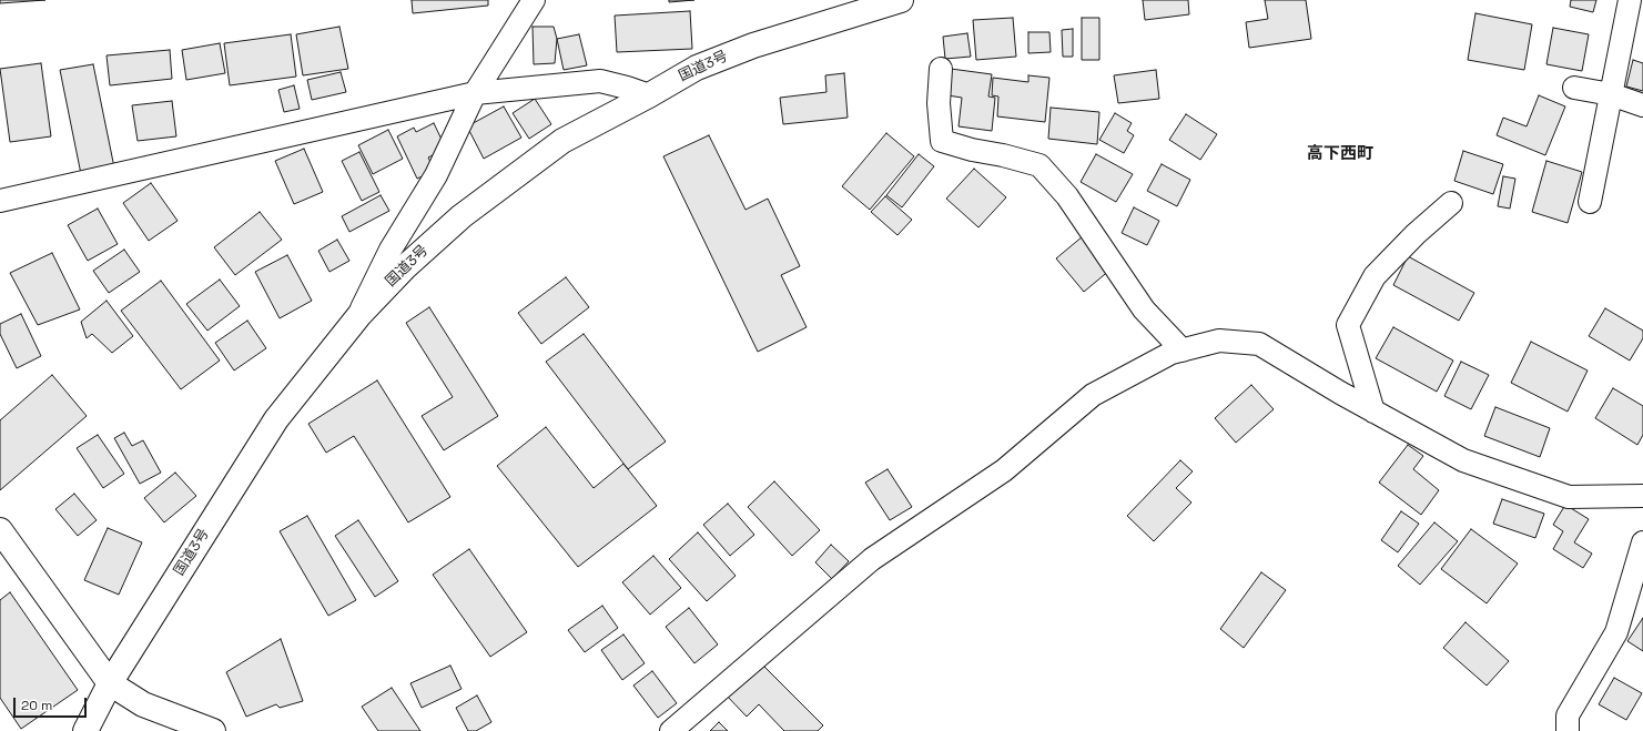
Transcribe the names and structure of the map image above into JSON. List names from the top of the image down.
{
  "streets": {
    "main road": ["国道3号"]
  },
  "districts": ["高下西町"],
  "scale_bar": "20 m"
}
